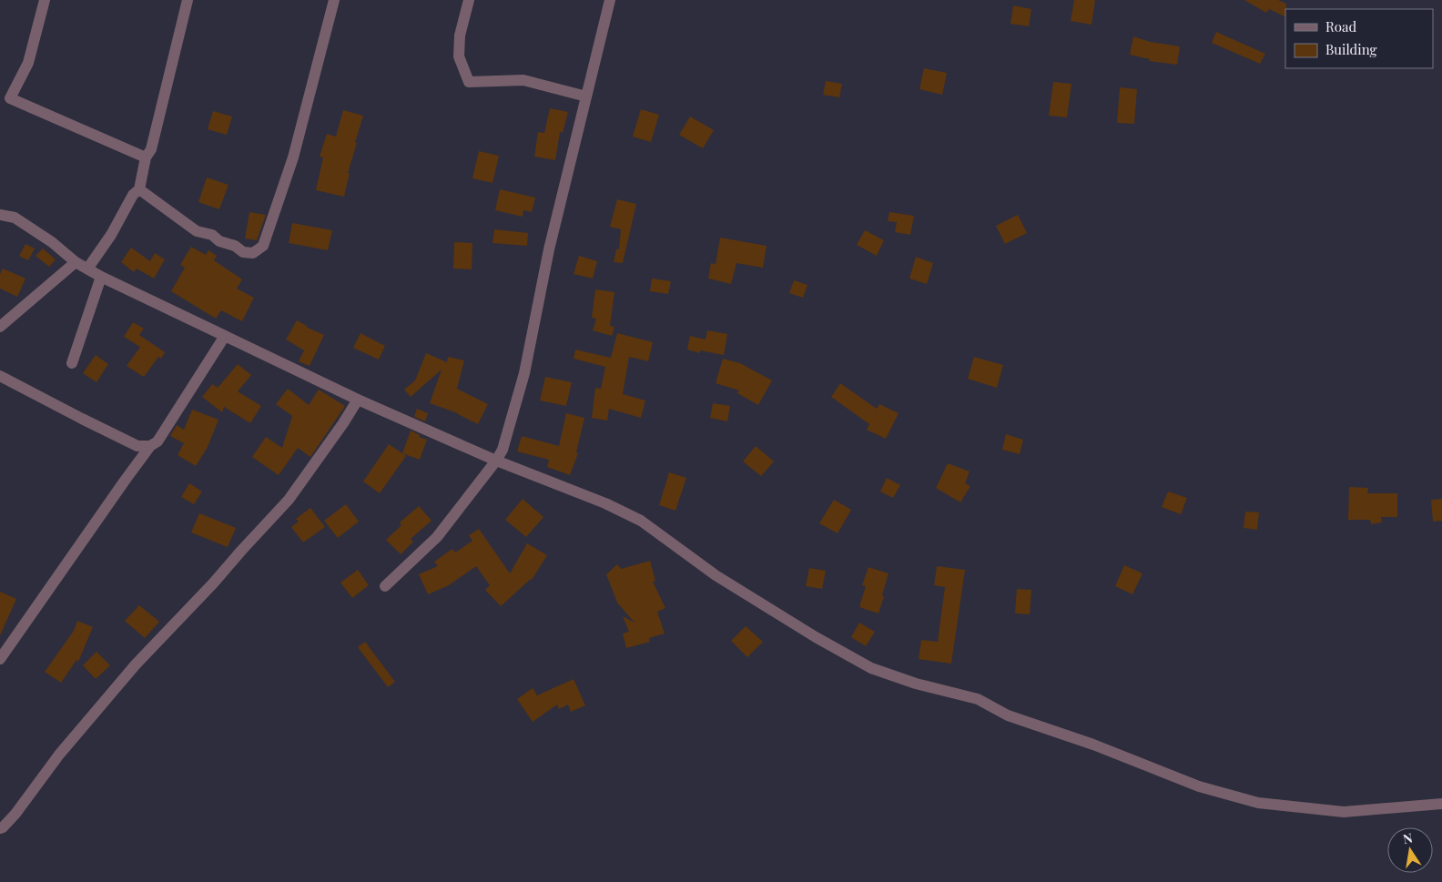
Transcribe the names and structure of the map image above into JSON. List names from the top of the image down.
{
  "legend": ["Road", "Building"],
  "north": "top"
}
